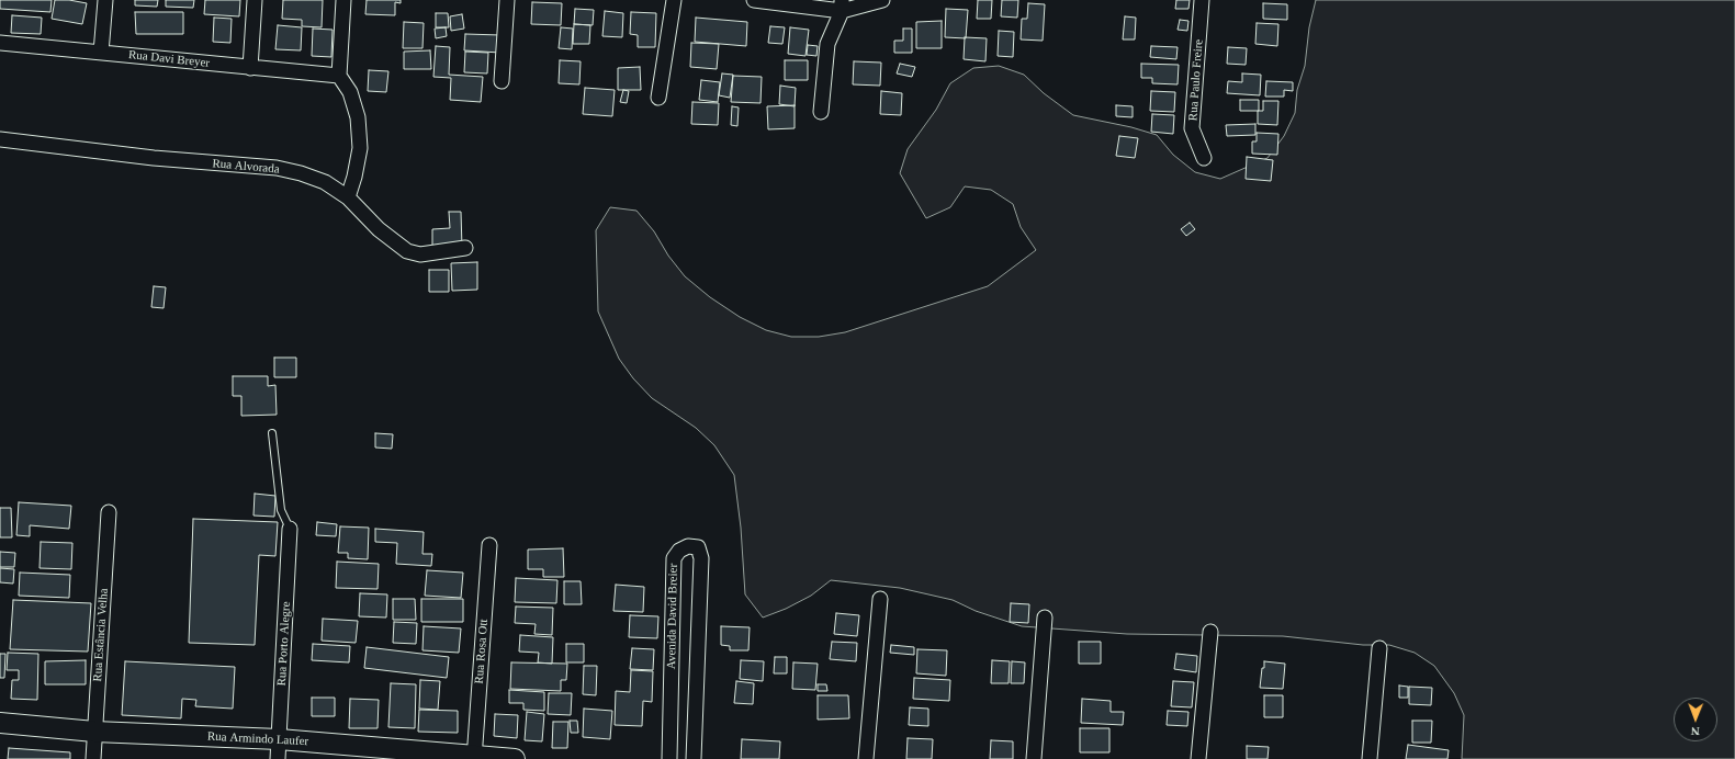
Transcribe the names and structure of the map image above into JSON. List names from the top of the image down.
{
  "streets": {
    "street": [
      "Rua Davi Breyer",
      "Rua Paulo Freire",
      "Rua Alvorada",
      "Avenida David Breier",
      "Rua Estância Velha",
      "Rua Porto Alegre",
      "Rua Rosa Ott",
      "Rua Armindo Laufer"
    ]
  },
  "crossings": [
    ["Rua Estância Velha", "Rua Armindo Laufer"],
    ["Rua Porto Alegre", "Rua Armindo Laufer"],
    ["Rua Rosa Ott", "Rua Armindo Laufer"]
  ],
  "north": "bottom"
}
